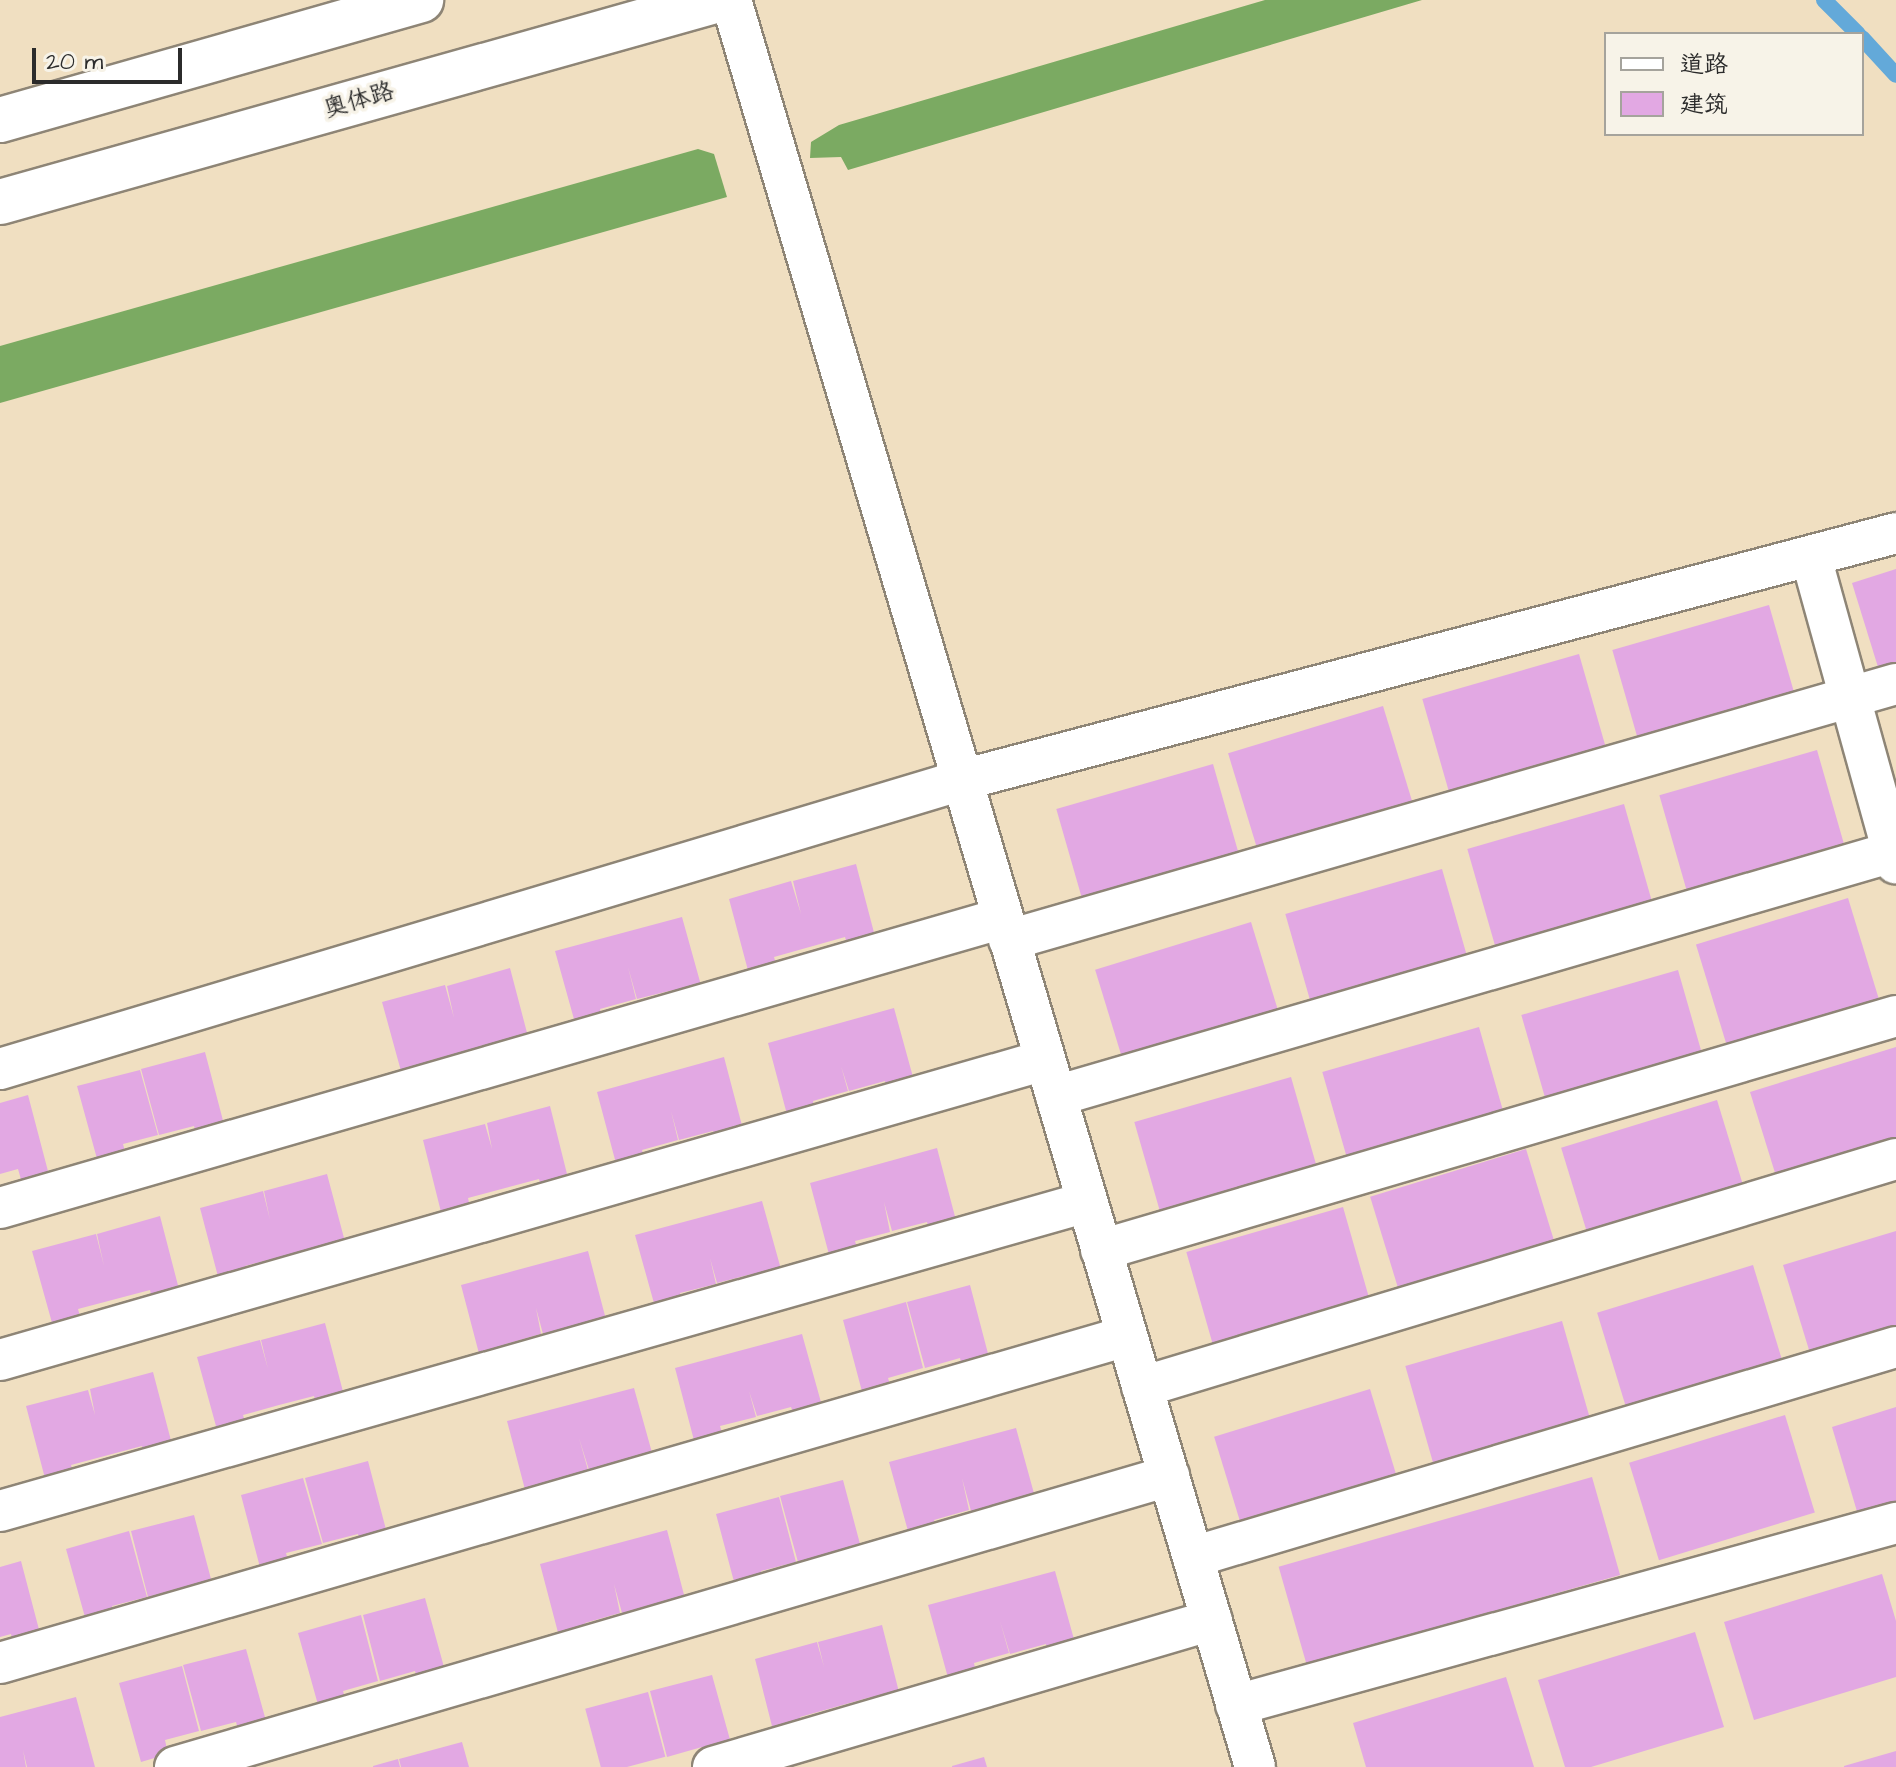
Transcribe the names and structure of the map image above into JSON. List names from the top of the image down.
{
  "streets": {
    "main road": ["奥体路"]
  },
  "legend": ["道路", "建筑"],
  "scale_bar": "20 m"
}
